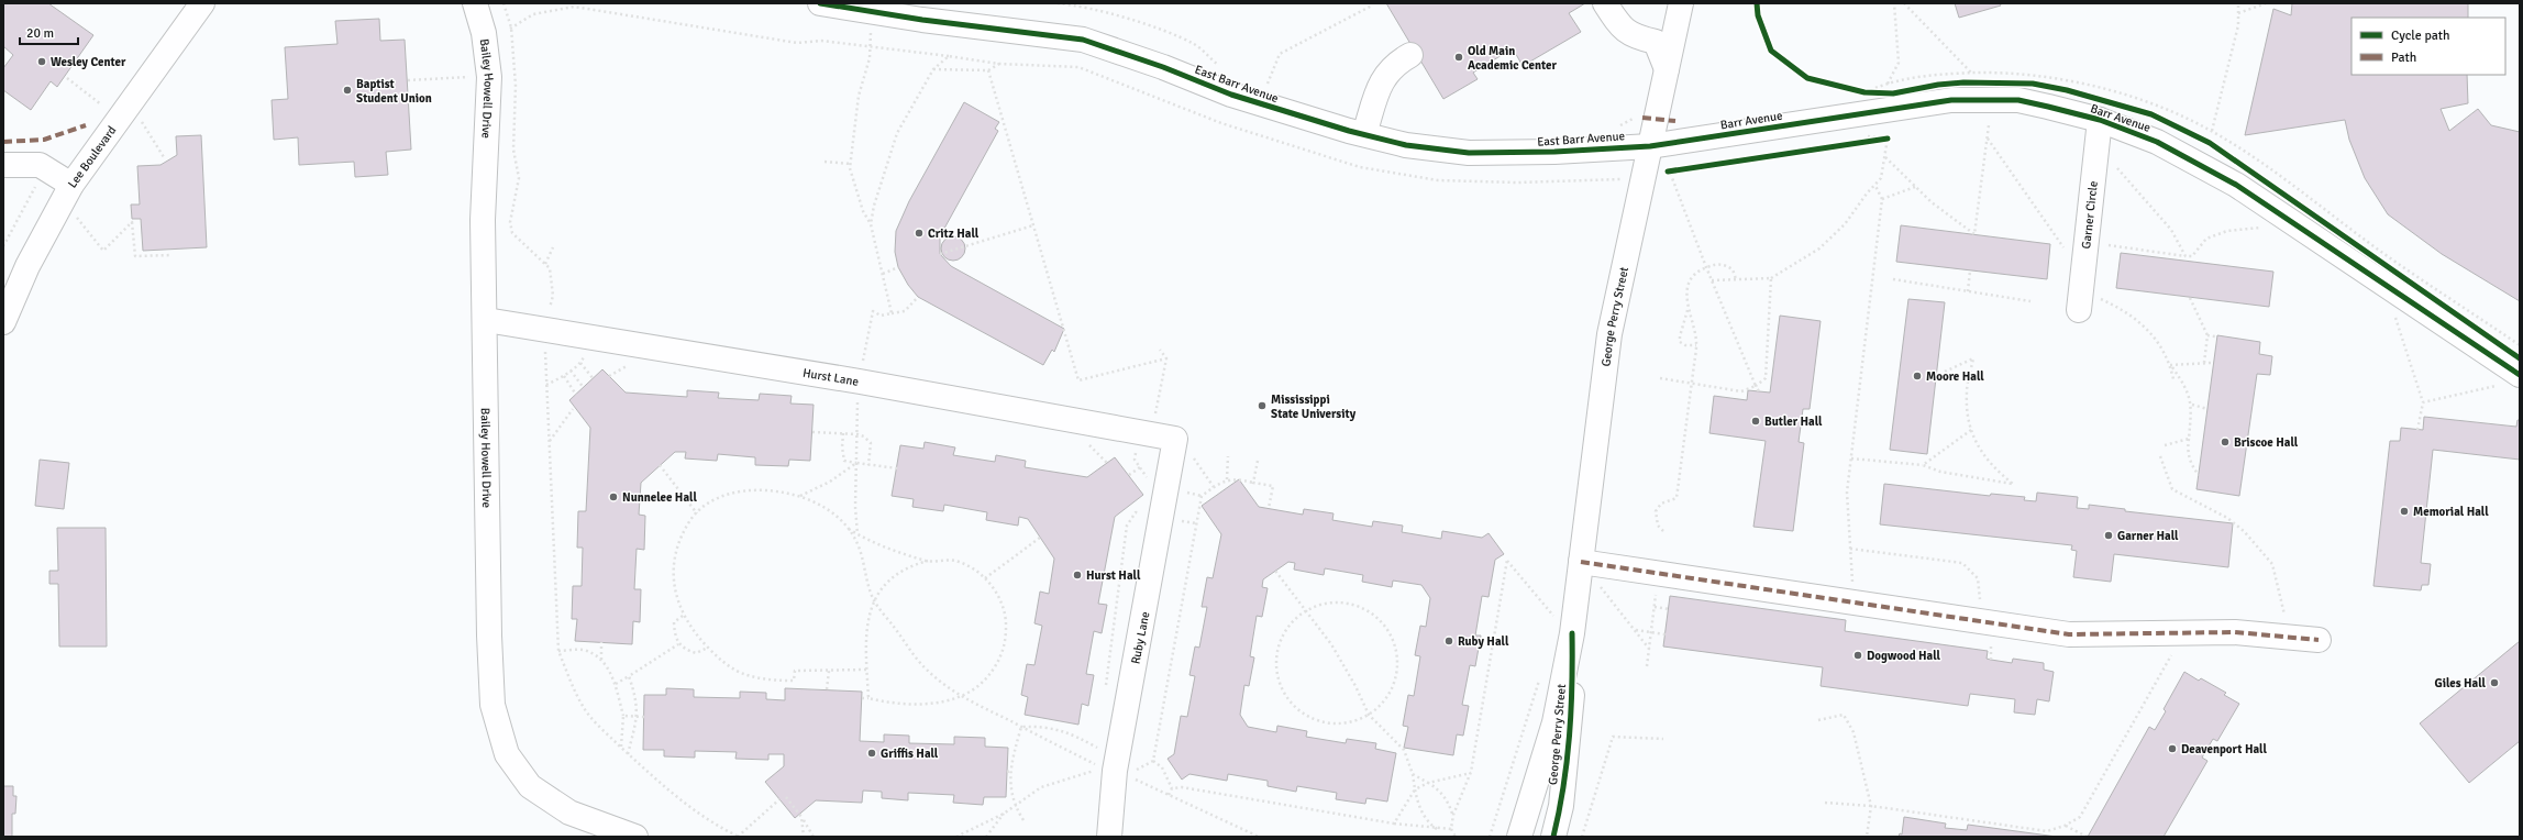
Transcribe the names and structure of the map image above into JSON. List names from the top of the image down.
{
  "streets": {
    "street": [
      "East Barr Avenue",
      "Bailey Howell Drive",
      "Barr Avenue",
      "Lee Boulevard",
      "Garner Circle",
      "George Perry Street",
      "Hurst Lane",
      "Ruby Lane"
    ]
  },
  "crossings": [
    ["East Barr Avenue", "Barr Avenue"],
    ["East Barr Avenue", "George Perry Street"],
    ["Bailey Howell Drive", "Hurst Lane"],
    ["Barr Avenue", "Garner Circle"],
    ["Barr Avenue", "George Perry Street"],
    ["Hurst Lane", "Ruby Lane"]
  ],
  "places": [
    "Old Main Academic Center",
    "Wesley Center",
    "Baptist Student Union",
    "Critz Hall",
    "Moore Hall",
    "Mississippi State University",
    "Butler Hall",
    "Briscoe Hall",
    "Nunnelee Hall",
    "Memorial Hall",
    "Garner Hall",
    "Hurst Hall",
    "Ruby Hall",
    "Dogwood Hall",
    "Giles Hall",
    "Deavenport Hall",
    "Griffis Hall"
  ],
  "legend": ["Cycle path", "Path"],
  "scale_bar": "20 m"
}
